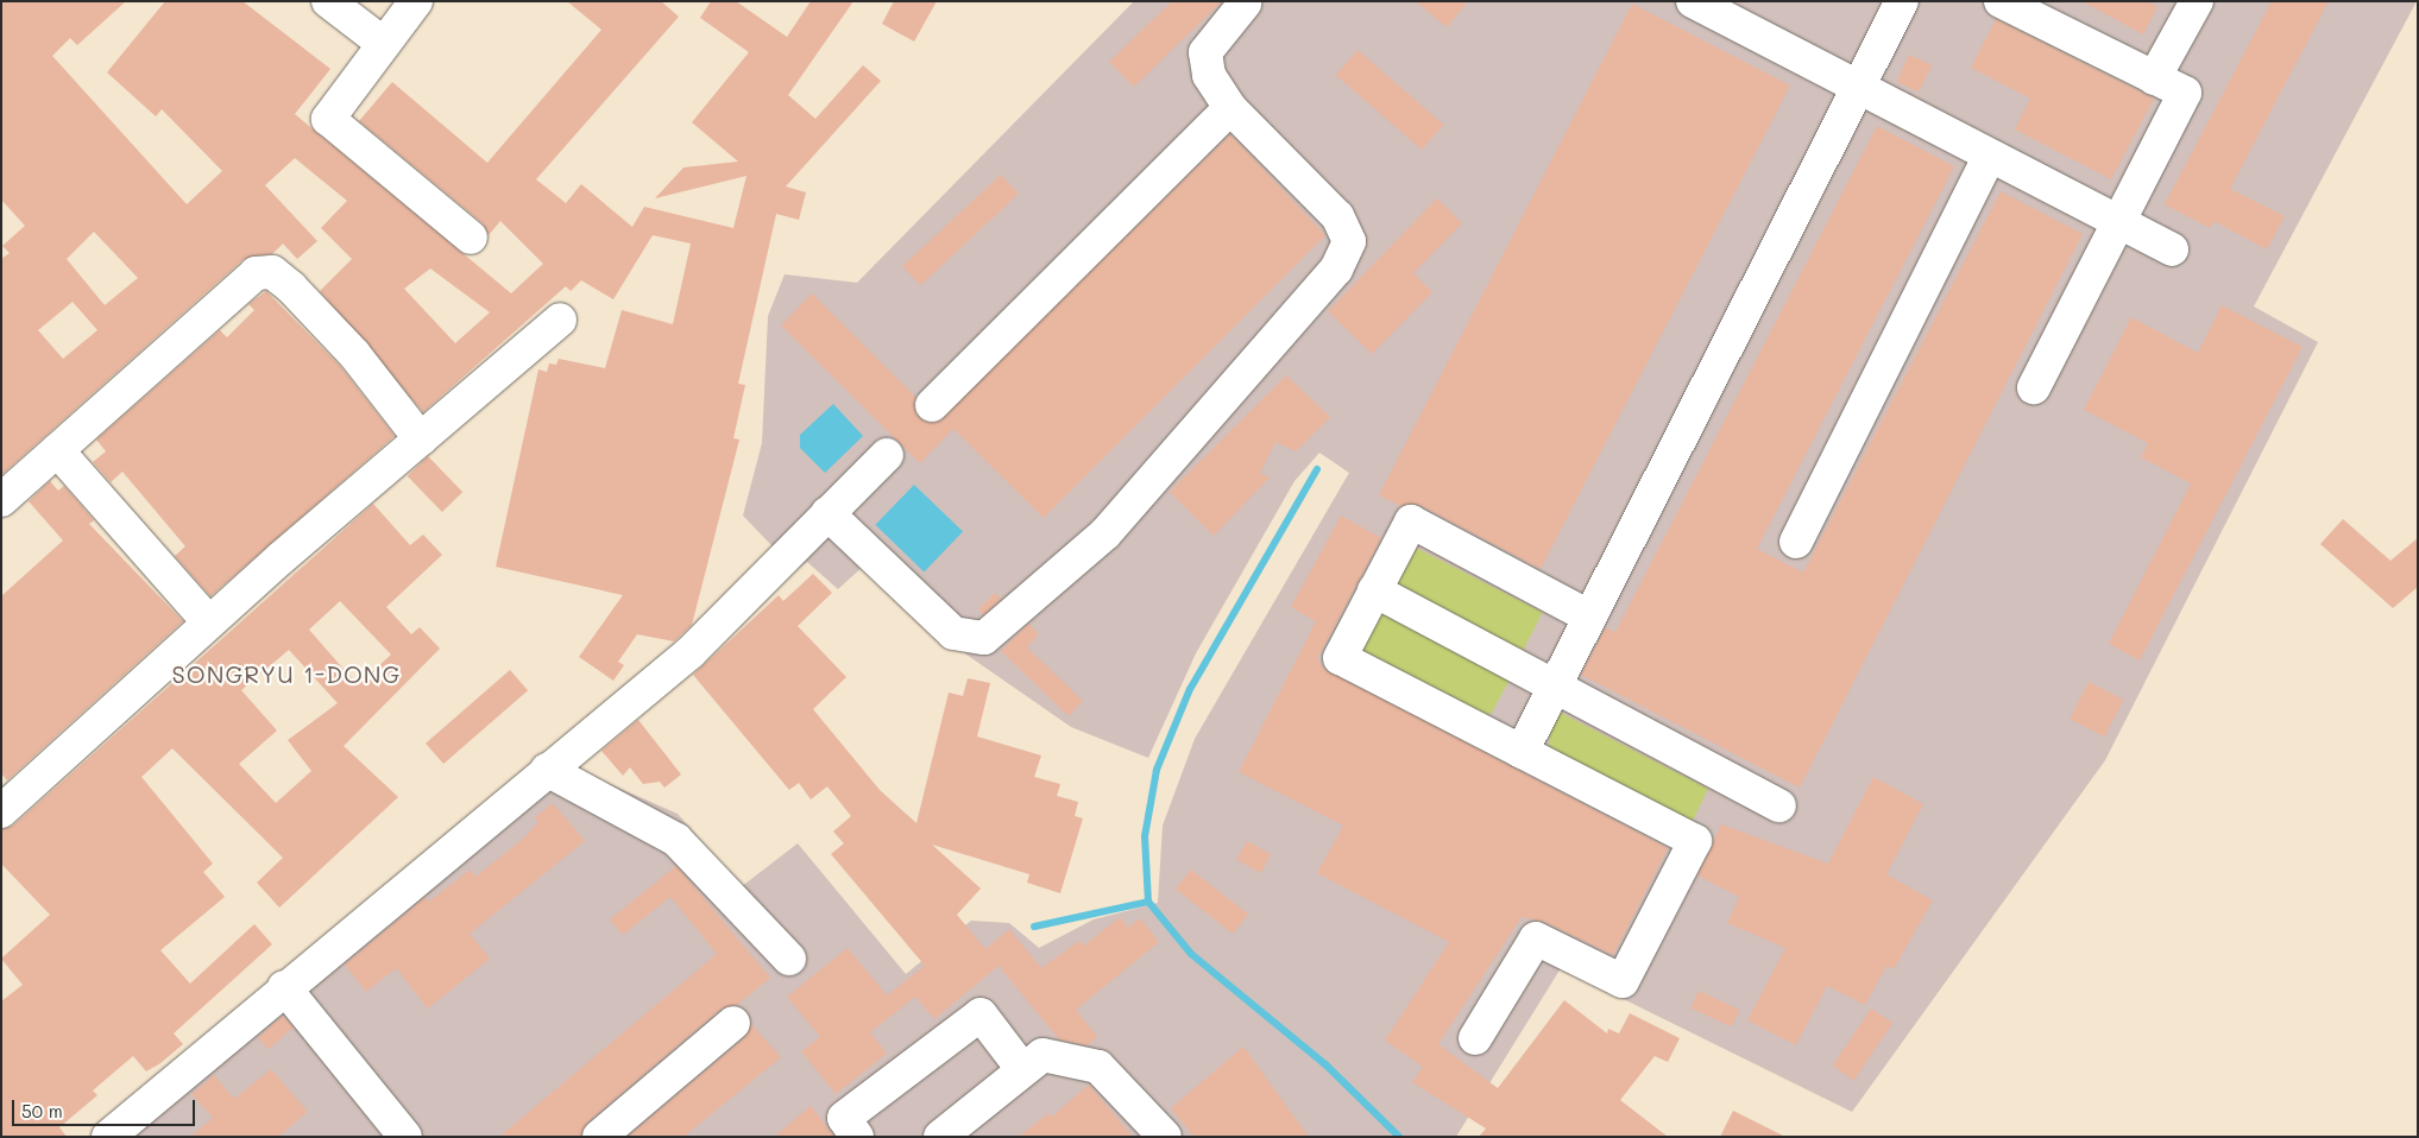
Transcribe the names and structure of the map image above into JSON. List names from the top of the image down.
{
  "districts": ["SONGRYU 1-DONG"],
  "scale_bar": "50 m"
}
